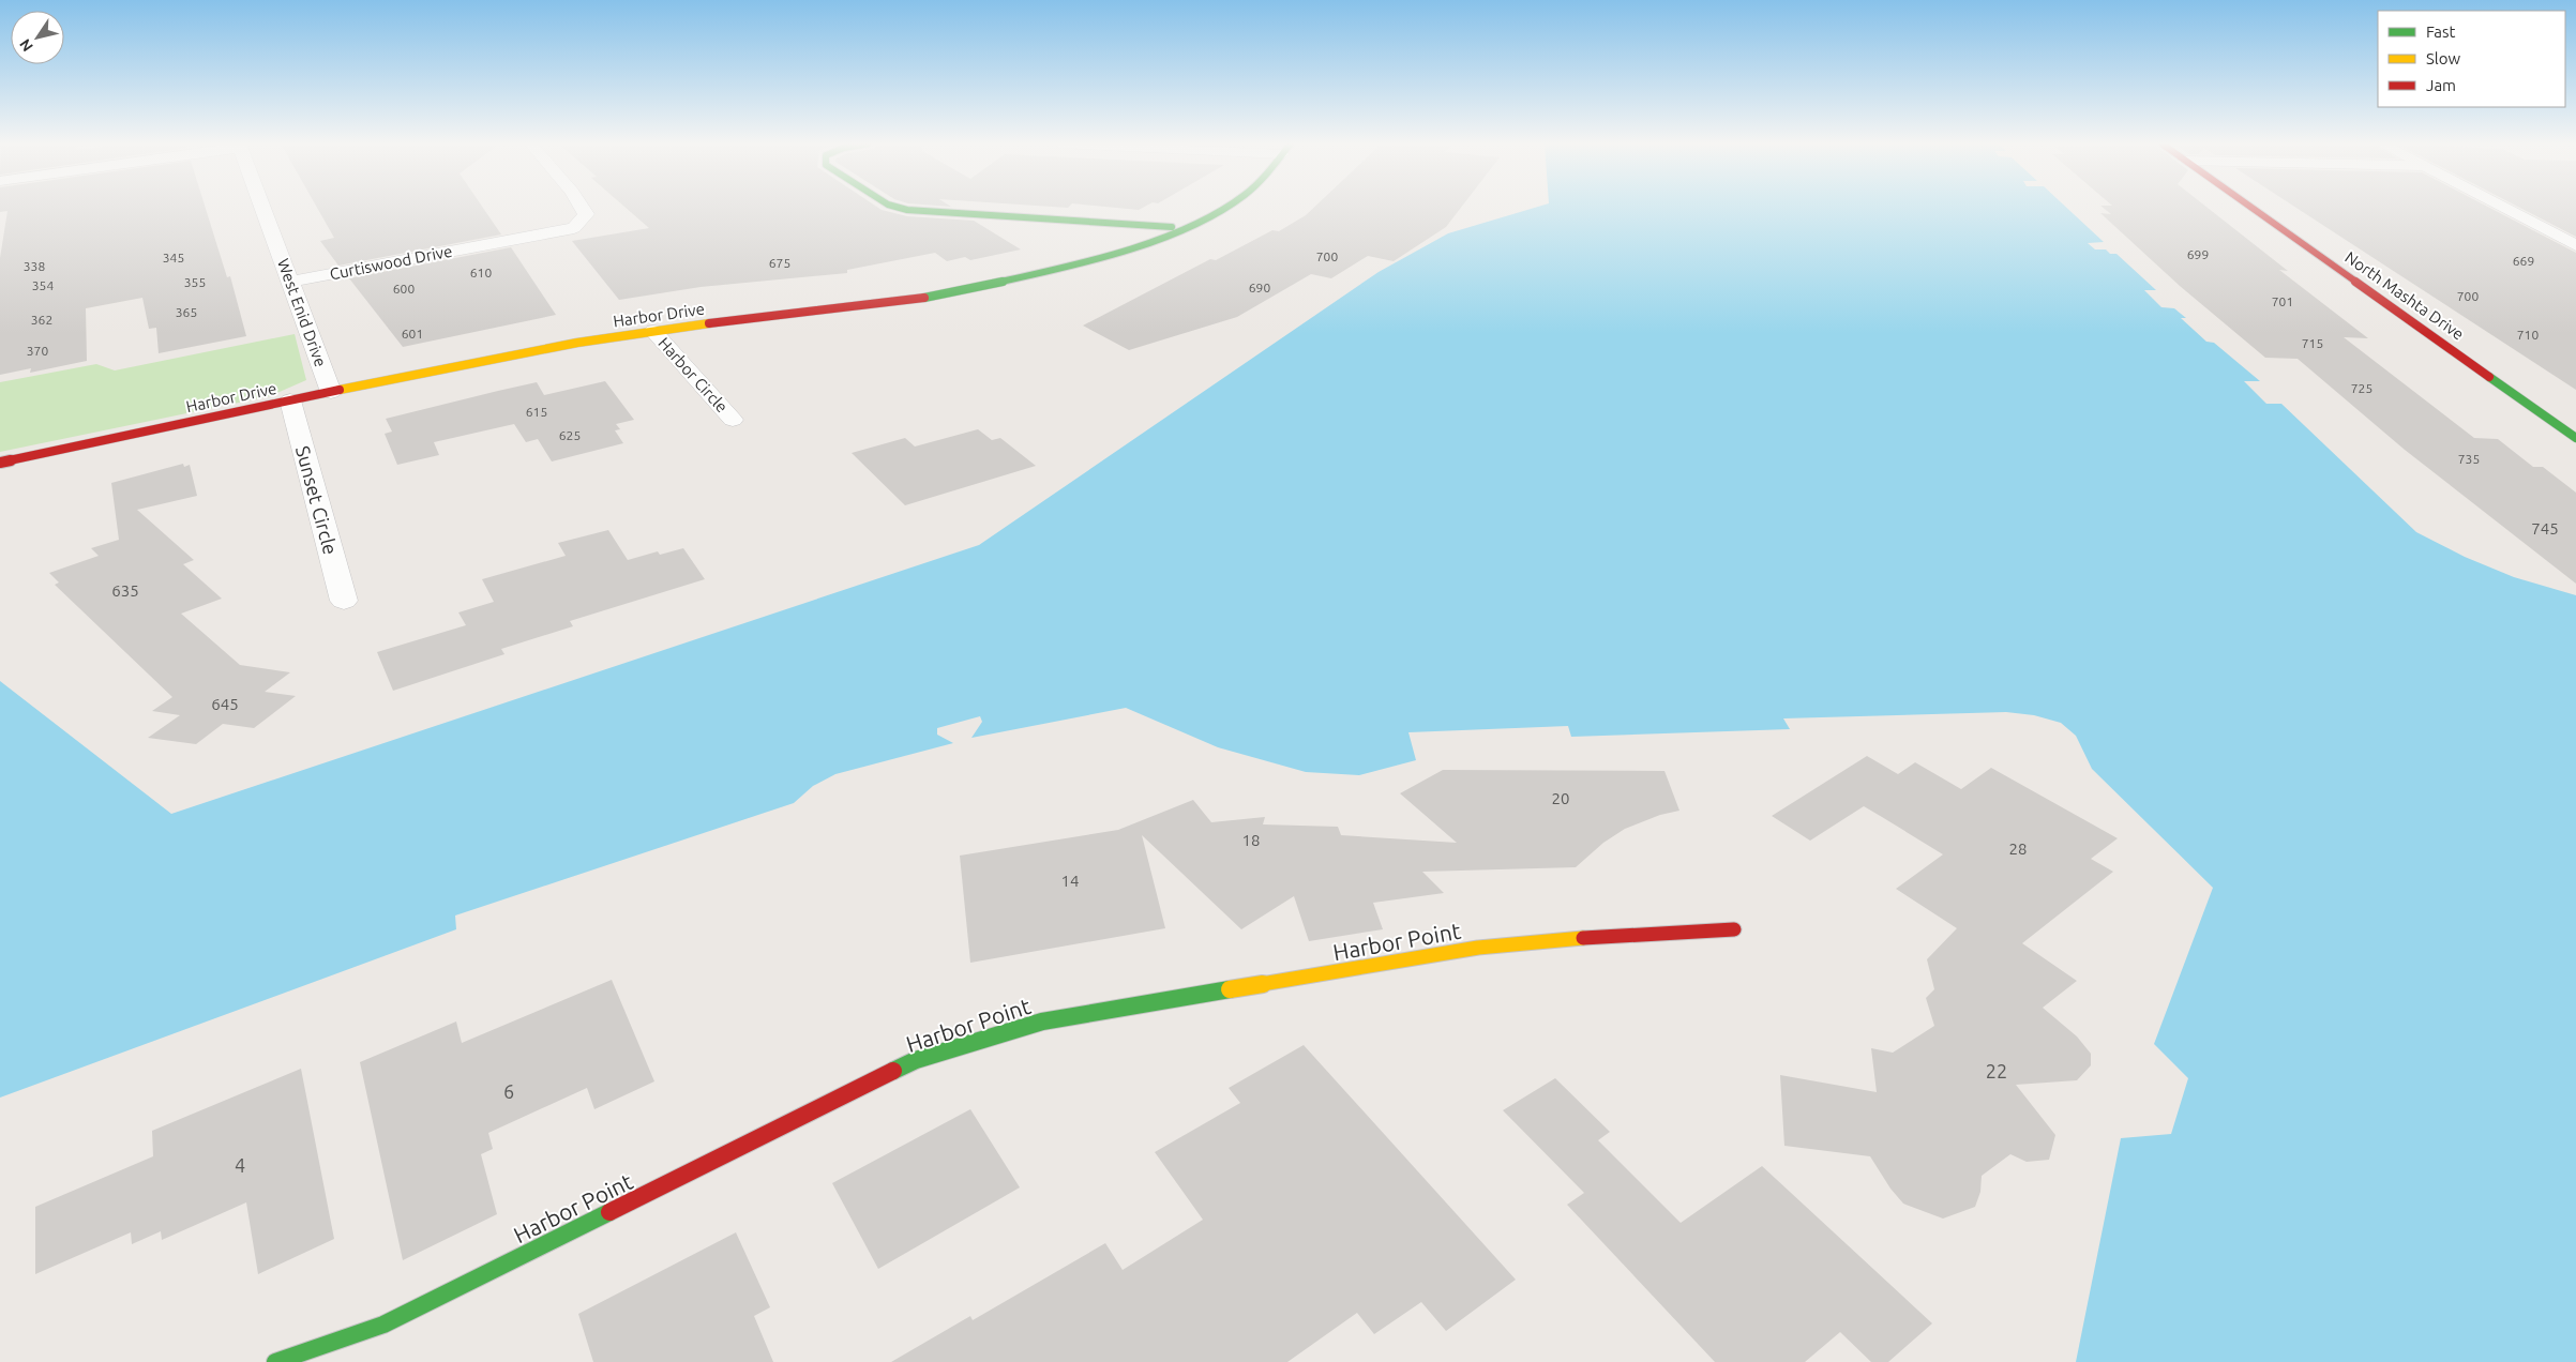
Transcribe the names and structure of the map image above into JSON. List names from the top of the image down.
{
  "streets": {
    "street": [
      "Curtiswood Drive",
      "North Mashta Drive",
      "West Enid Drive",
      "Harbor Drive",
      "Harbor Circle",
      "Sunset Circle",
      "Harbor Point"
    ]
  },
  "crossings": [
    ["Curtiswood Drive", "West Enid Drive"],
    ["West Enid Drive", "Harbor Drive"],
    ["Harbor Drive", "Harbor Circle"],
    ["Harbor Drive", "Sunset Circle"]
  ],
  "house_numbers": [
    "699",
    "700",
    "345",
    "669",
    "675",
    "338",
    "610",
    "355",
    "354",
    "690",
    "600",
    "700",
    "701",
    "365",
    "362",
    "601",
    "710",
    "715",
    "370",
    "725",
    "615",
    "625",
    "735",
    "745",
    "635",
    "645",
    "20",
    "18",
    "28",
    "14",
    "22",
    "6",
    "4"
  ],
  "legend": ["Fast", "Slow", "Jam"],
  "north": "bottom left"
}
